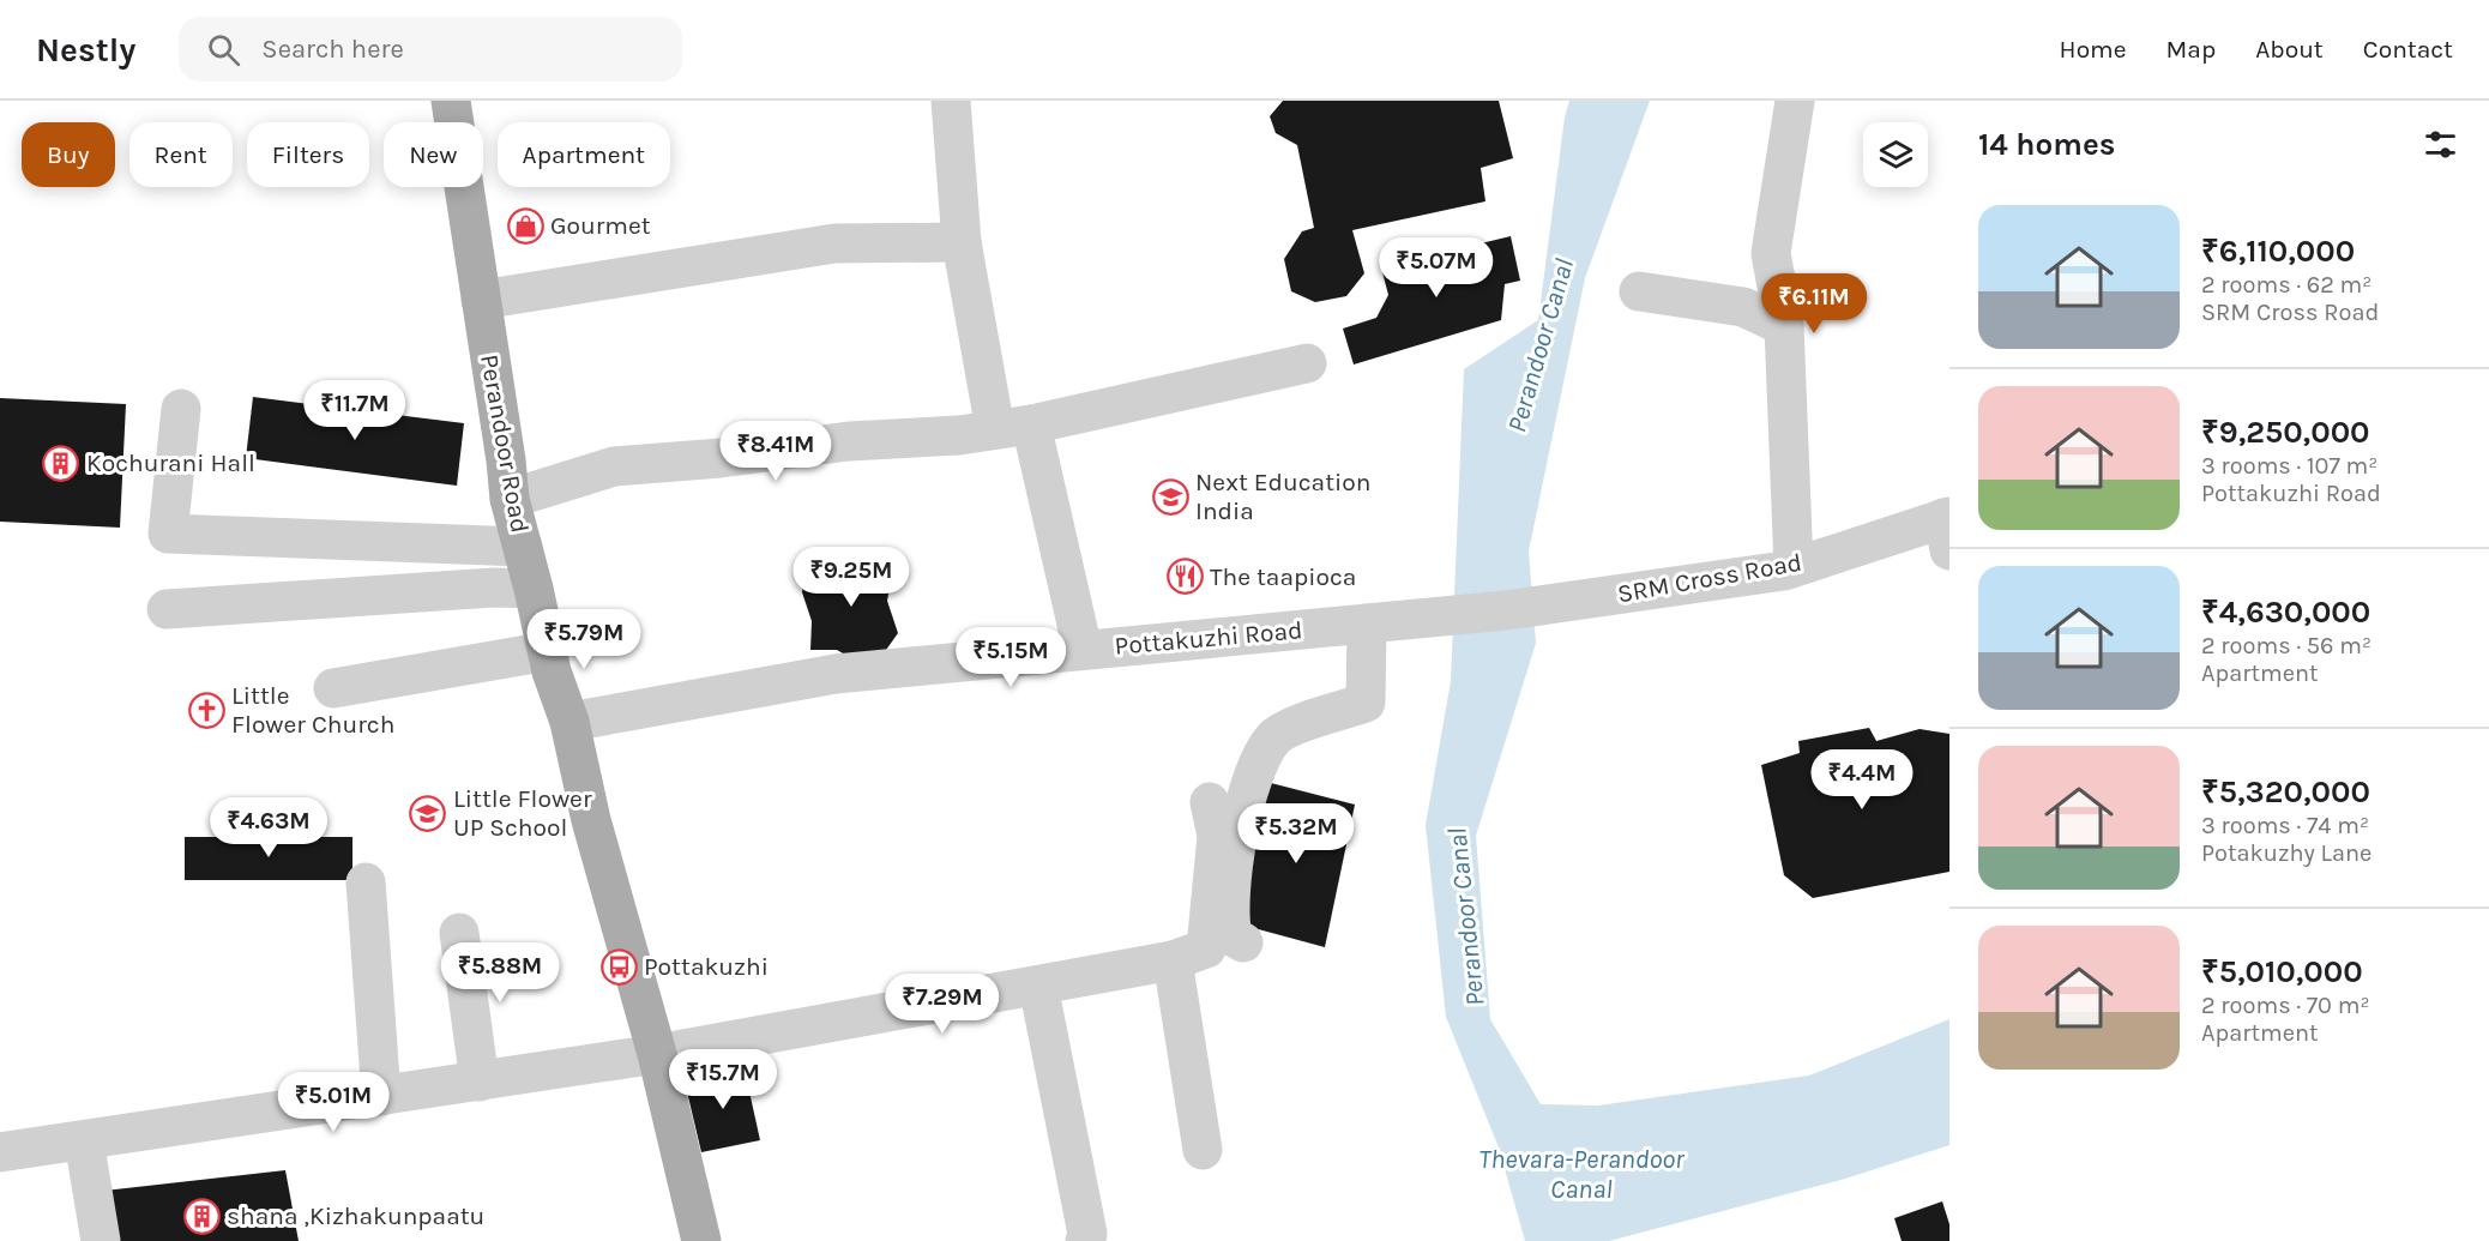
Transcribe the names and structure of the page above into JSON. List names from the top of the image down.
{
  "streets": {
    "main road": ["Perandoor Road"],
    "street": ["SRM Cross Road", "Pottakuzhi Road"]
  },
  "crossings": [
    ["Perandoor Road", "Pottakuzhi Road"],
    ["SRM Cross Road", "Pottakuzhi Road"]
  ],
  "water": ["Perandoor Canal", "Thevara-Perandoor Canal"],
  "places": {
    "shop": ["Gourmet"],
    "building": ["Kochurani Hall", "shana ,Kizhakunpaatu"],
    "school or university": ["Next Education India", "Little Flower UP School"],
    "restaurant": ["The taapioca"],
    "church": ["Little Flower Church"],
    "bus stop": ["Pottakuzhi"]
  },
  "page": {
    "header": "Nestly",
    "search": "Search here",
    "nav": [
      "Home",
      "Map",
      "About",
      "Contact"
    ],
    "heading": "14 homes",
    "chip": [
      "Buy",
      "Rent",
      "Filters",
      "New",
      "Apartment"
    ],
    "list": [
      {
        "name": "₹6,110,000",
        "note": "2 rooms · 62 m² · SRM Cross Road"
      },
      {
        "name": "₹9,250,000",
        "note": "3 rooms · 107 m² · Pottakuzhi Road"
      },
      {
        "name": "₹4,630,000",
        "note": "2 rooms · 56 m² · Apartment"
      },
      {
        "name": "₹5,320,000",
        "note": "3 rooms · 74 m² · Potakuzhy Lane"
      },
      {
        "name": "₹5,010,000",
        "note": "2 rooms · 70 m² · Apartment"
      }
    ],
    "price": [
      "₹5.07M",
      "₹6.11M",
      "₹11.7M",
      "₹8.41M",
      "₹9.25M",
      "₹5.79M",
      "₹5.15M",
      "₹4.4M",
      "₹4.63M",
      "₹5.32M",
      "₹5.88M",
      "₹7.29M",
      "₹15.7M",
      "₹5.01M"
    ]
  }
}
